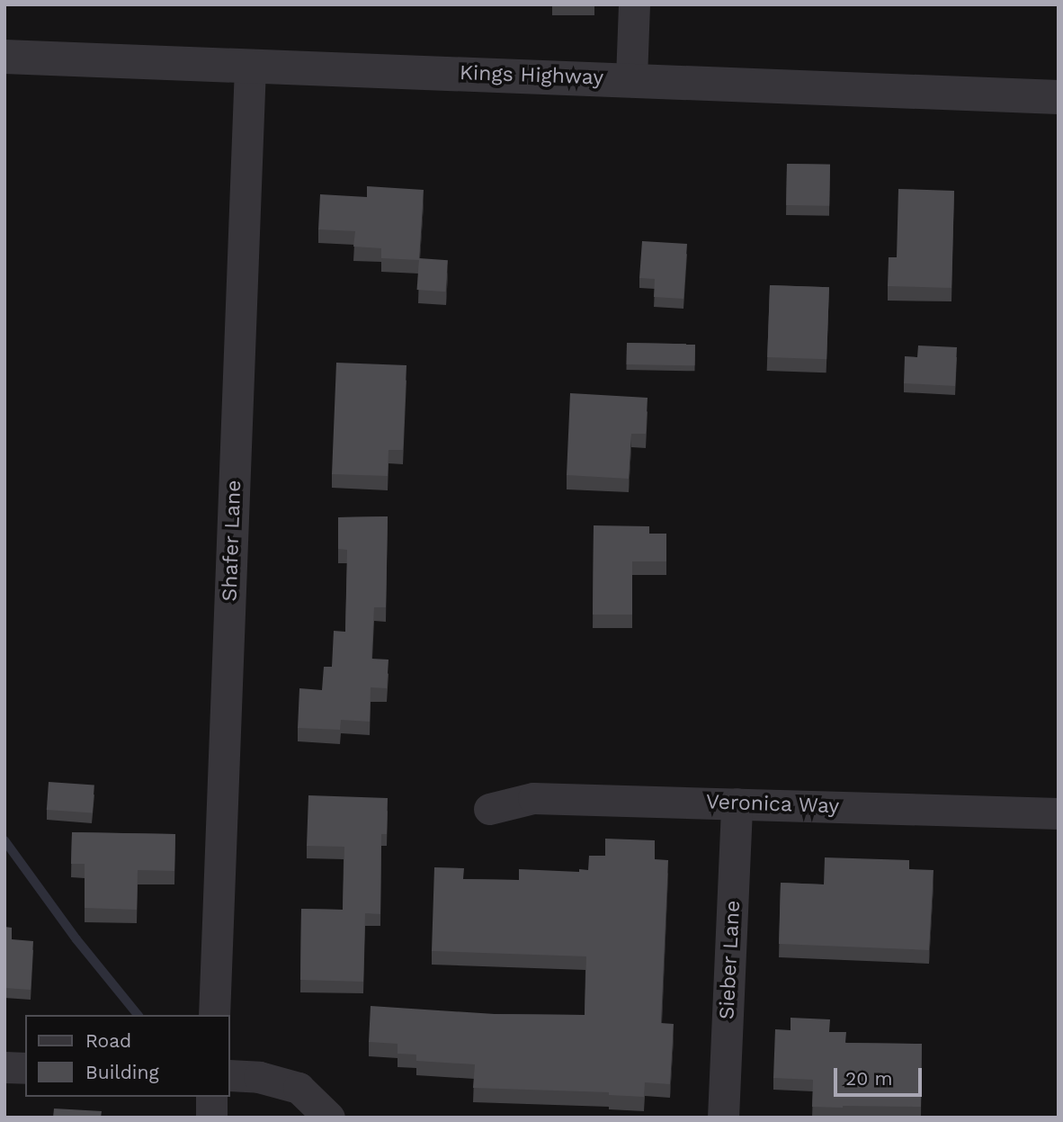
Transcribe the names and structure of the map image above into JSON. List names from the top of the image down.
{
  "streets": {
    "street": [
      "Kings Highway",
      "Shafer Lane",
      "Veronica Way",
      "Sieber Lane"
    ]
  },
  "crossings": [
    ["Kings Highway", "Shafer Lane"],
    ["Veronica Way", "Sieber Lane"]
  ],
  "legend": ["Road", "Building"],
  "scale_bar": "20 m"
}
